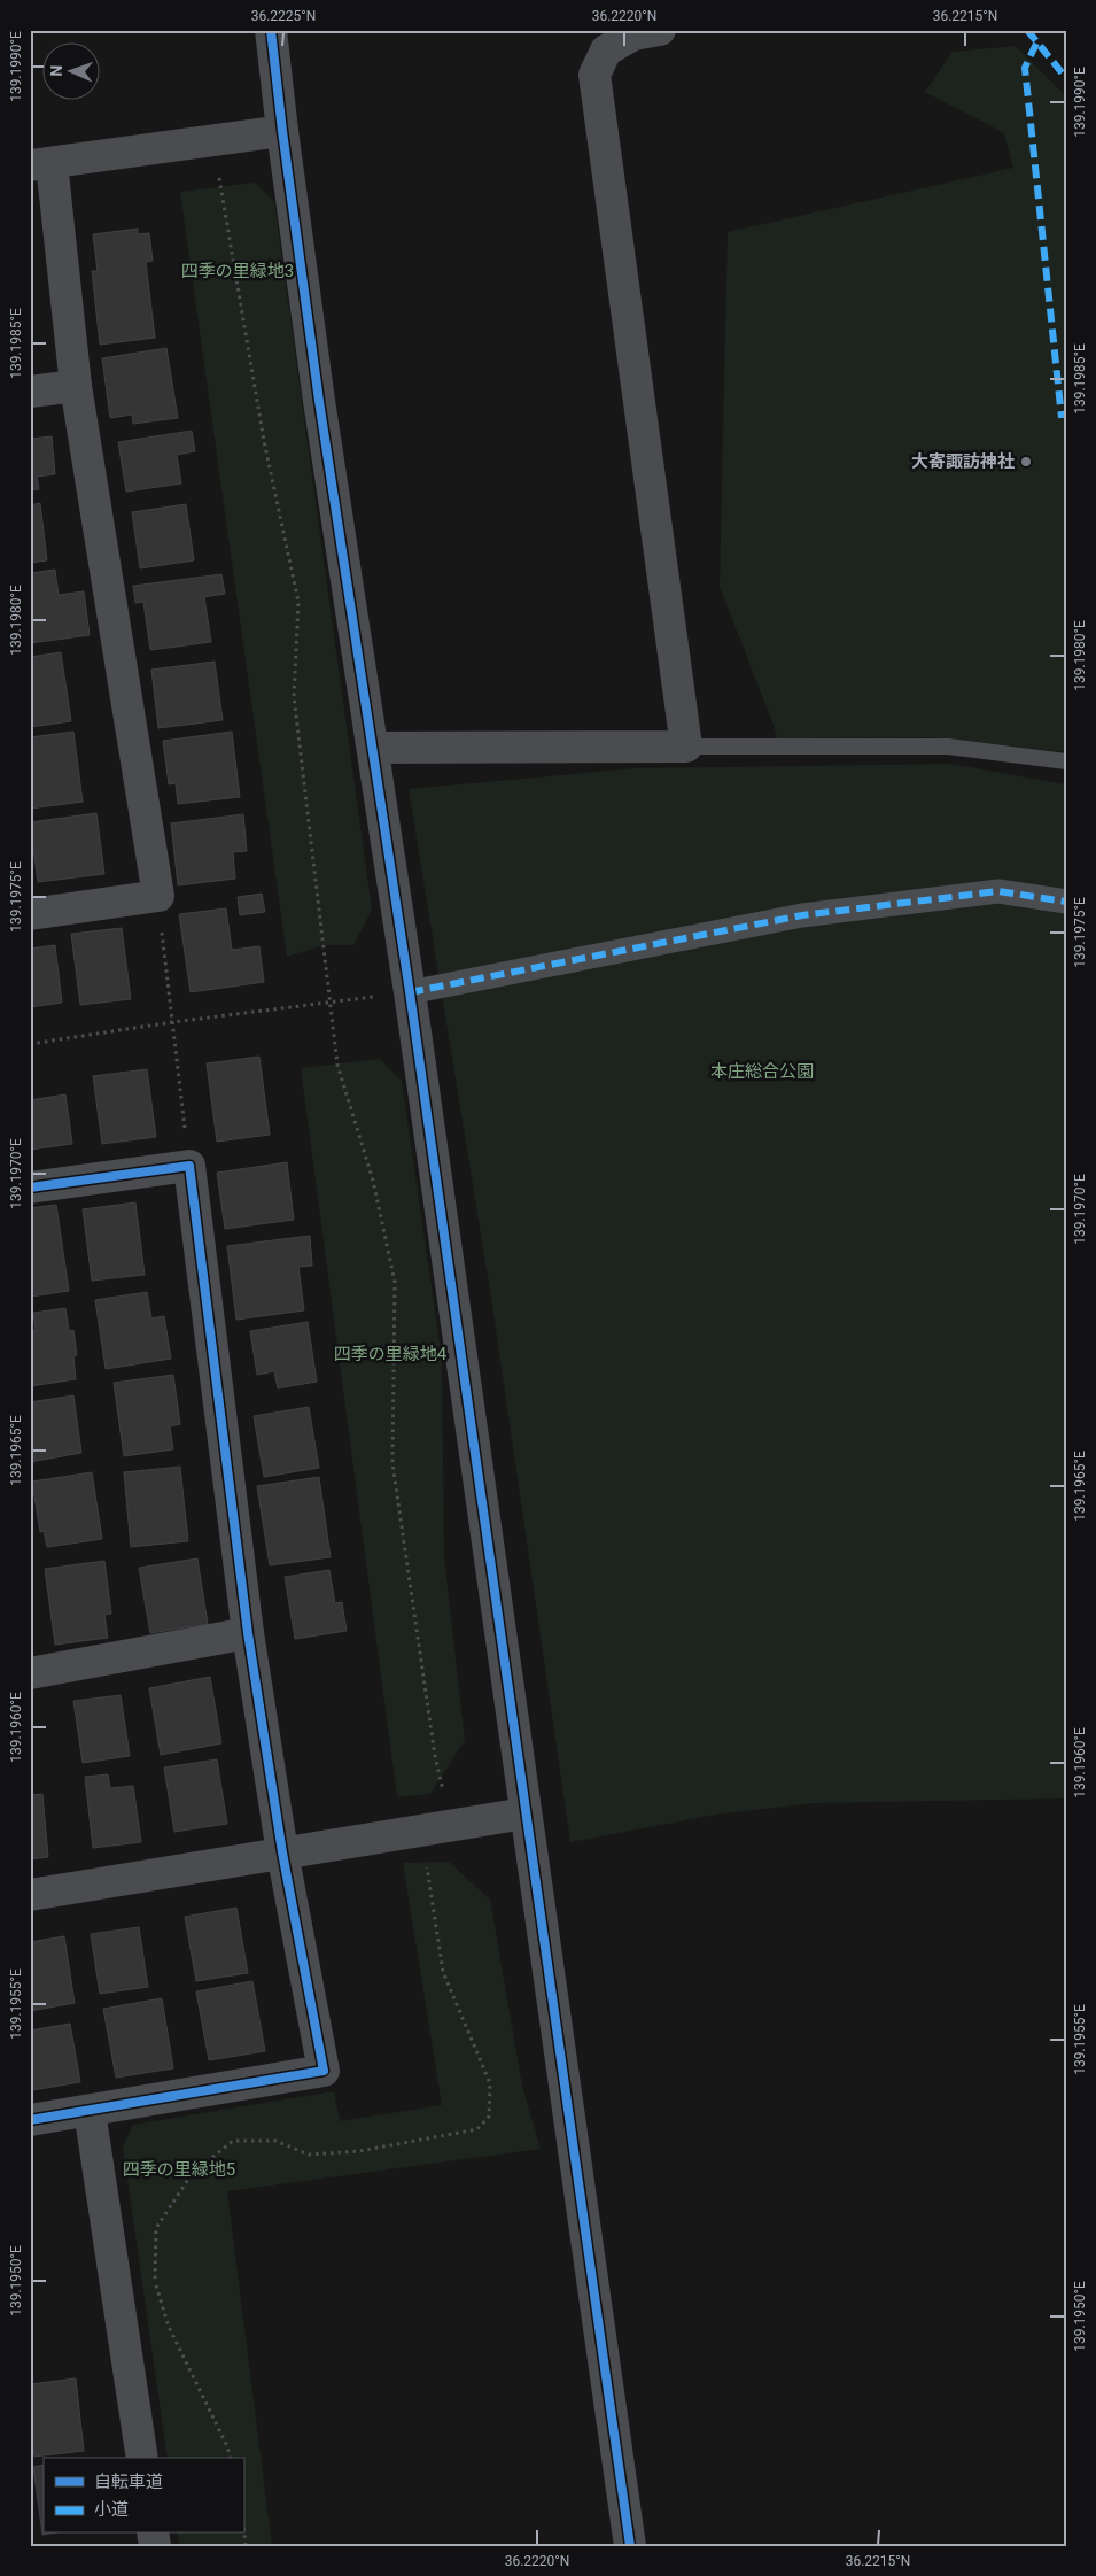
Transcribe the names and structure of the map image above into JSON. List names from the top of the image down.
{
  "parks": [
    "四季の里緑地3",
    "本庄総合公園",
    "四季の里緑地4",
    "四季の里緑地5"
  ],
  "places": ["大寄諏訪神社"],
  "legend": ["自転車道", "小道"],
  "north": "left",
  "coordinates": [
    "36.2225°N",
    "36.2220°N",
    "36.2215°N",
    "139.1990°E",
    "139.1985°E",
    "139.1980°E",
    "139.1975°E",
    "139.1970°E",
    "139.1965°E",
    "139.1960°E",
    "139.1955°E",
    "139.1950°E"
  ]
}
